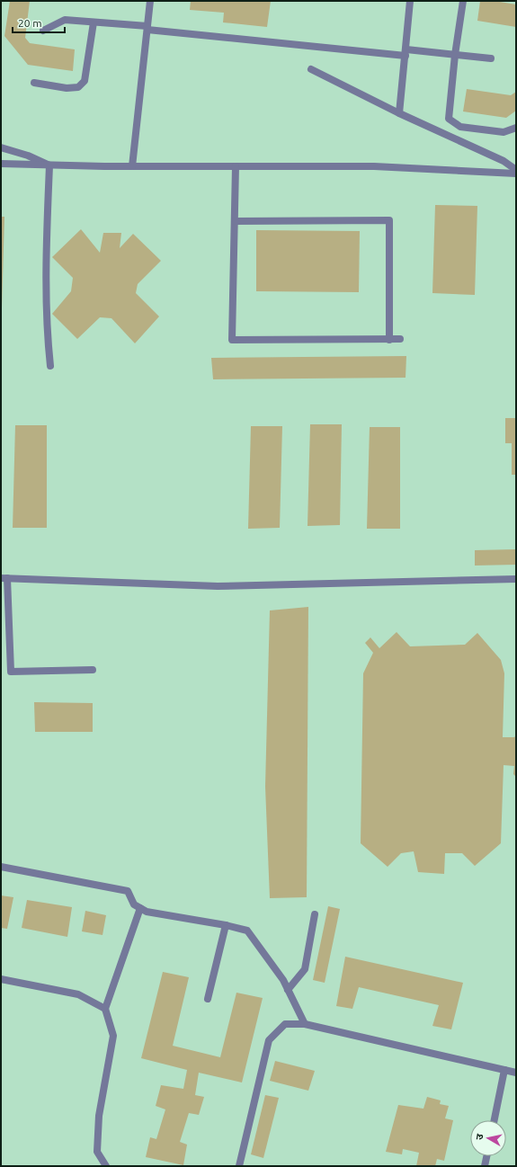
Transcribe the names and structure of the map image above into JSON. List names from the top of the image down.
{
  "scale_bar": "20 m",
  "north": "left"
}
